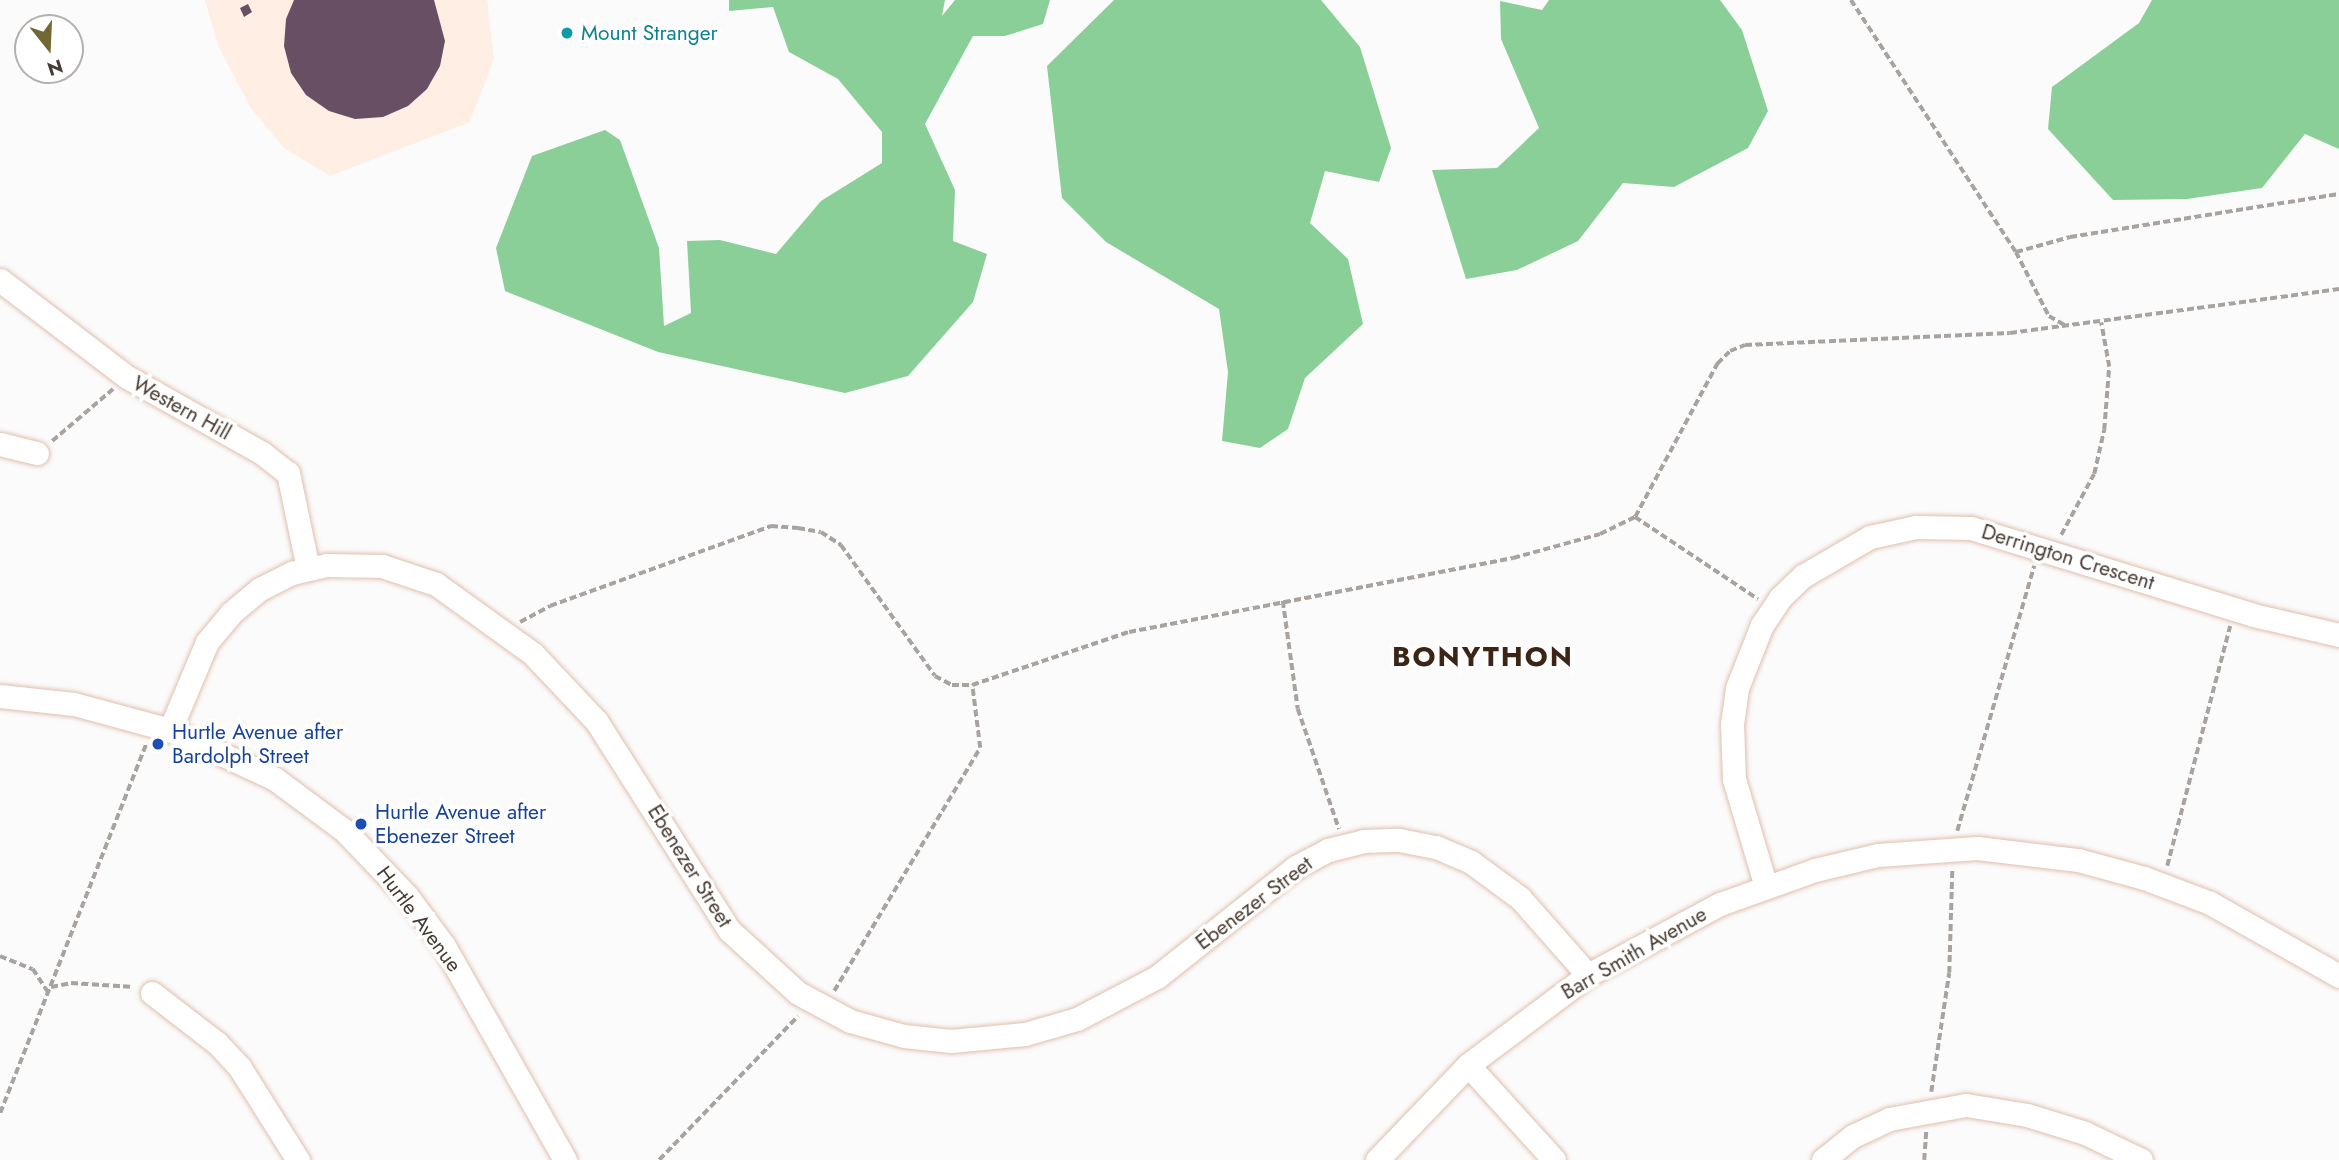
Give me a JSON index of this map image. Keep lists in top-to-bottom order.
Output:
{
  "streets": {
    "street": [
      "Western Hill",
      "Derrington Crescent",
      "Ebenezer Street",
      "Hurtle Avenue",
      "Barr Smith Avenue"
    ]
  },
  "crossings": [
    ["Western Hill", "Ebenezer Street"],
    ["Derrington Crescent", "Barr Smith Avenue"],
    ["Ebenezer Street", "Hurtle Avenue"],
    ["Ebenezer Street", "Barr Smith Avenue"]
  ],
  "districts": ["BONYTHON"],
  "places": ["Mount Stranger", "Hurtle Avenue after Bardolph Street", "Hurtle Avenue after Ebenezer Street"],
  "north": "bottom"
}
